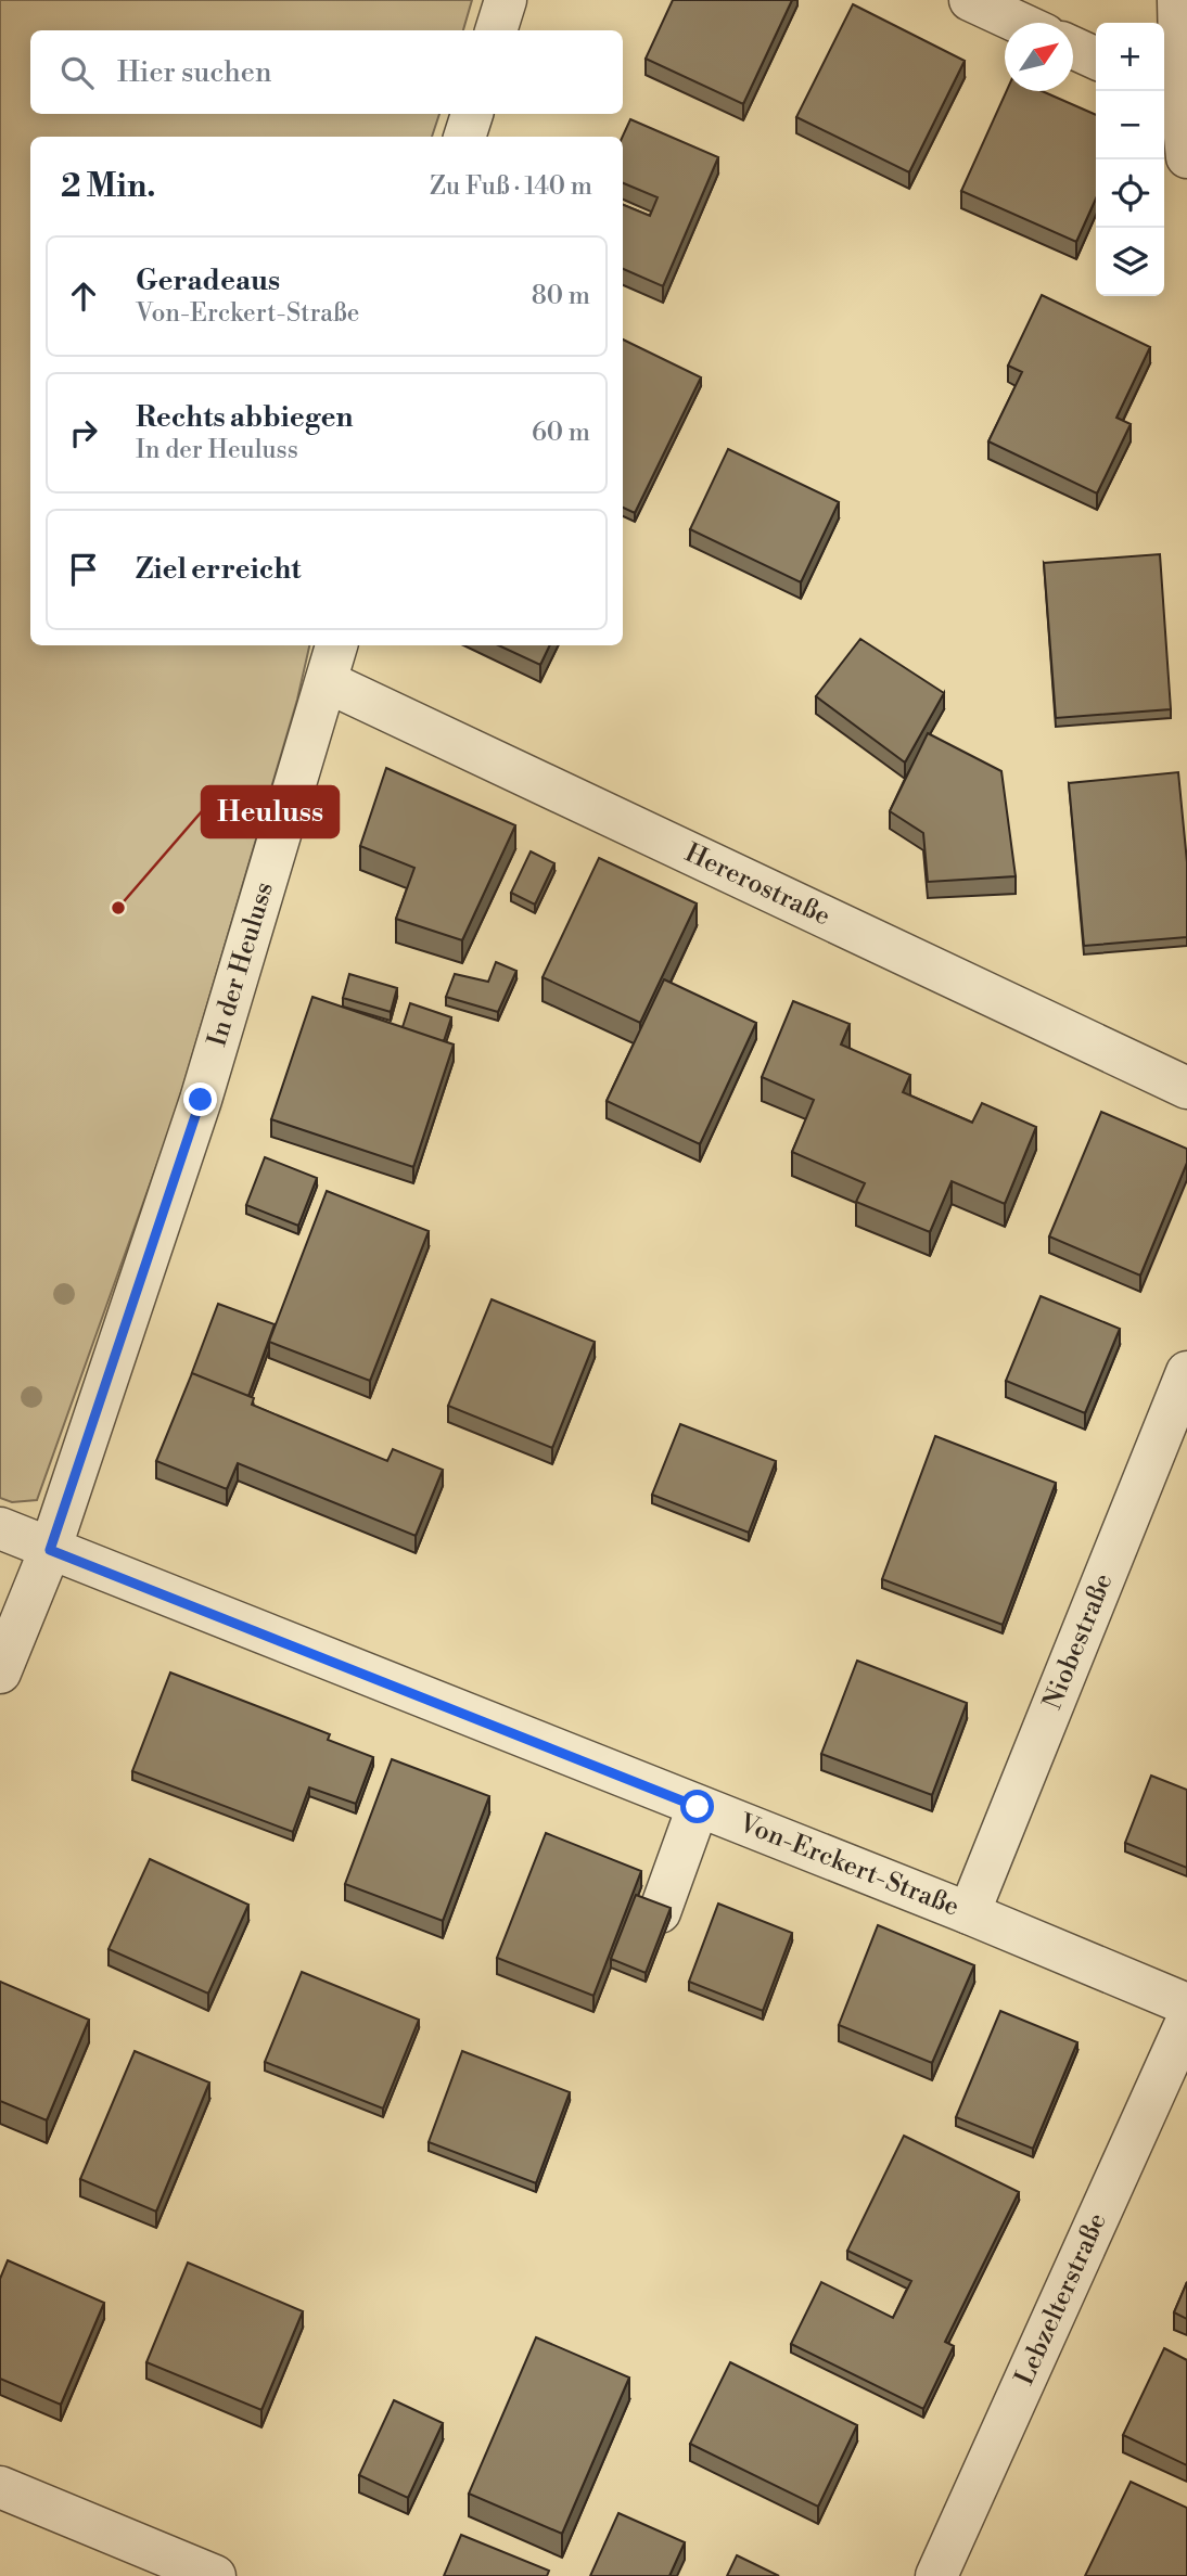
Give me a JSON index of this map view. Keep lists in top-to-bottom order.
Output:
{
  "streets": {
    "street": [
      "Hererostraße",
      "In der Heuluss",
      "Niobestraße",
      "Von-Erckert-Straße",
      "Lebzelterstraße"
    ]
  },
  "crossings": [
    ["Hererostraße", "In der Heuluss"],
    ["In der Heuluss", "Von-Erckert-Straße"],
    ["Niobestraße", "Von-Erckert-Straße"]
  ],
  "places": ["Heuluss"],
  "north": "top right",
  "page": {
    "map_buttons": ["+", "−"],
    "search": "Hier suchen",
    "heading": ["2 Min.", "Zu Fuß · 140 m"],
    "list": [
      ["Geradeaus", "Von-Erckert-Straße", "80 m"],
      ["Rechts abbiegen", "In der Heuluss", "60 m"],
      "Ziel erreicht"
    ]
  }
}
